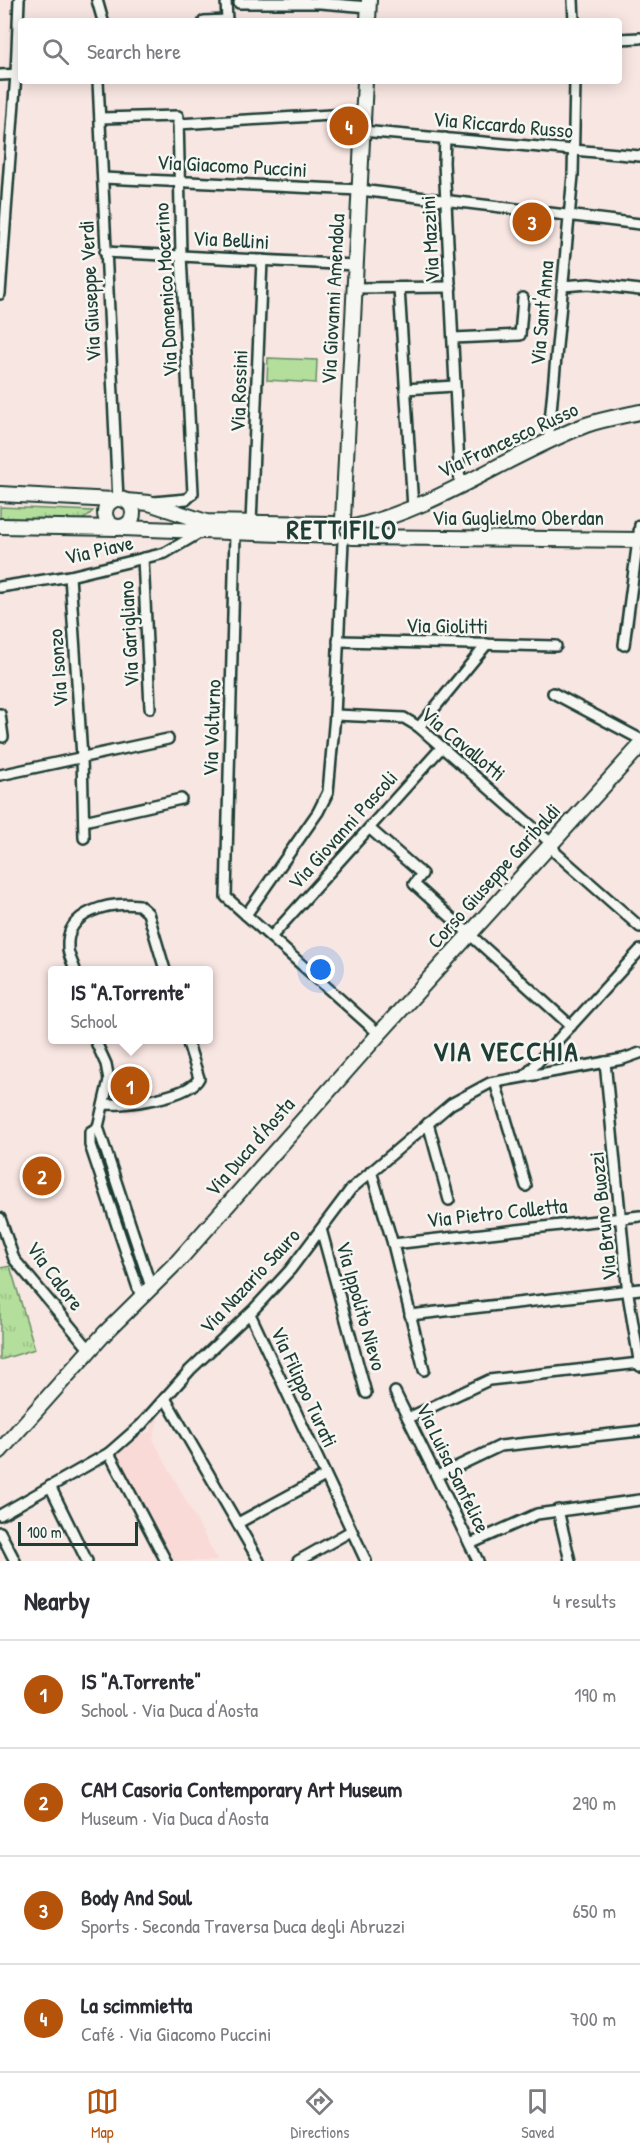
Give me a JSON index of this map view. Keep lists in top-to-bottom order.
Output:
{
  "streets": {
    "street": [
      "Via Riccardo Russo",
      "Via Giacomo Puccini",
      "Via Mazzini",
      "Via Bellini",
      "Via Domenico Mocerino",
      "Via Giuseppe Verdi",
      "Via Giovanni Amendola",
      "Via Sant'Anna",
      "Via Rossini",
      "Via Francesco Russo",
      "Via Guglielmo Oberdan",
      "Via Piave",
      "Via Giolitti",
      "Via Garigliano",
      "Via Isonzo",
      "Via Volturno",
      "Via Cavallotti",
      "Via Giovanni Pascoli",
      "Corso Giuseppe Garibaldi",
      "Via Duca d'Aosta",
      "Via Pietro Colletta",
      "Via Bruno Buozzi",
      "Via Calore",
      "Via Nazario Sauro",
      "Via Ippolito Nievo",
      "Via Filippo Turati",
      "Via Luisa Sanfelice"
    ]
  },
  "crossings": [
    ["Via Riccardo Russo", "Via Mazzini"],
    ["Via Riccardo Russo", "Via Giovanni Amendola"],
    ["Via Riccardo Russo", "Via Sant'Anna"],
    ["Via Giacomo Puccini", "Via Mazzini"],
    ["Via Giacomo Puccini", "Via Domenico Mocerino"],
    ["Via Giacomo Puccini", "Via Giuseppe Verdi"],
    ["Via Giacomo Puccini", "Via Giovanni Amendola"],
    ["Via Giacomo Puccini", "Via Sant'Anna"],
    ["Via Mazzini", "Via Francesco Russo"],
    ["Via Bellini", "Via Domenico Mocerino"],
    ["Via Bellini", "Via Giuseppe Verdi"],
    ["Via Bellini", "Via Giovanni Amendola"],
    ["Via Bellini", "Via Rossini"],
    ["Via Giovanni Amendola", "Via Francesco Russo"],
    ["Via Giovanni Amendola", "Via Guglielmo Oberdan"],
    ["Via Giovanni Amendola", "Via Giolitti"],
    ["Via Giovanni Amendola", "Via Volturno"],
    ["Via Giovanni Amendola", "Via Cavallotti"],
    ["Via Sant'Anna", "Via Francesco Russo"],
    ["Via Francesco Russo", "Via Guglielmo Oberdan"],
    ["Via Piave", "Via Garigliano"],
    ["Via Piave", "Via Isonzo"],
    ["Via Volturno", "Via Giovanni Pascoli"],
    ["Via Volturno", "Corso Giuseppe Garibaldi"],
    ["Via Volturno", "Via Duca d'Aosta"],
    ["Via Cavallotti", "Via Giovanni Pascoli"],
    ["Via Cavallotti", "Corso Giuseppe Garibaldi"],
    ["Corso Giuseppe Garibaldi", "Via Duca d'Aosta"],
    ["Via Duca d'Aosta", "Via Calore"],
    ["Via Pietro Colletta", "Via Bruno Buozzi"],
    ["Via Bruno Buozzi", "Via Nazario Sauro"],
    ["Via Nazario Sauro", "Via Ippolito Nievo"],
    ["Via Nazario Sauro", "Via Filippo Turati"]
  ],
  "districts": ["RETTIFILO", "VIA VECCHIA"],
  "scale_bar": "100 m",
  "page": {
    "search": "Search here",
    "pins": [
      "4",
      "3",
      "1",
      "2"
    ],
    "popup": ["IS \"A.Torrente\"", "School"],
    "scale": "100 m",
    "heading": ["Nearby", "4 results"],
    "list": [
      {
        "mark": "1",
        "name": "IS \"A.Torrente\"",
        "note": "School · Via Duca d'Aosta",
        "value": "190 m"
      },
      {
        "mark": "2",
        "name": "CAM Casoria Contemporary Art Museum",
        "note": "Museum · Via Duca d'Aosta",
        "value": "290 m"
      },
      {
        "mark": "3",
        "name": "Body And Soul",
        "note": "Sports · Seconda Traversa Duca degli Abruzzi",
        "value": "650 m"
      },
      {
        "mark": "4",
        "name": "La scimmietta",
        "note": "Café · Via Giacomo Puccini",
        "value": "700 m"
      }
    ],
    "nav": ["Map", "Directions", "Saved"]
  }
}
